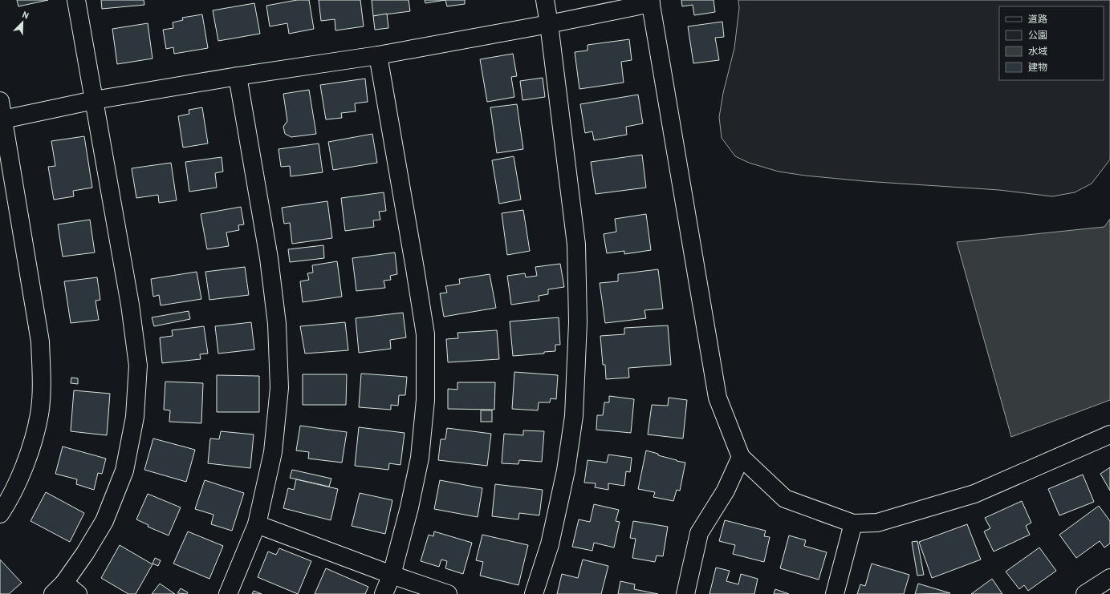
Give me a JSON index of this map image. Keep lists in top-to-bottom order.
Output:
{
  "legend": [
    "道路",
    "公園",
    "水域",
    "建物"
  ],
  "north": "top right"
}
